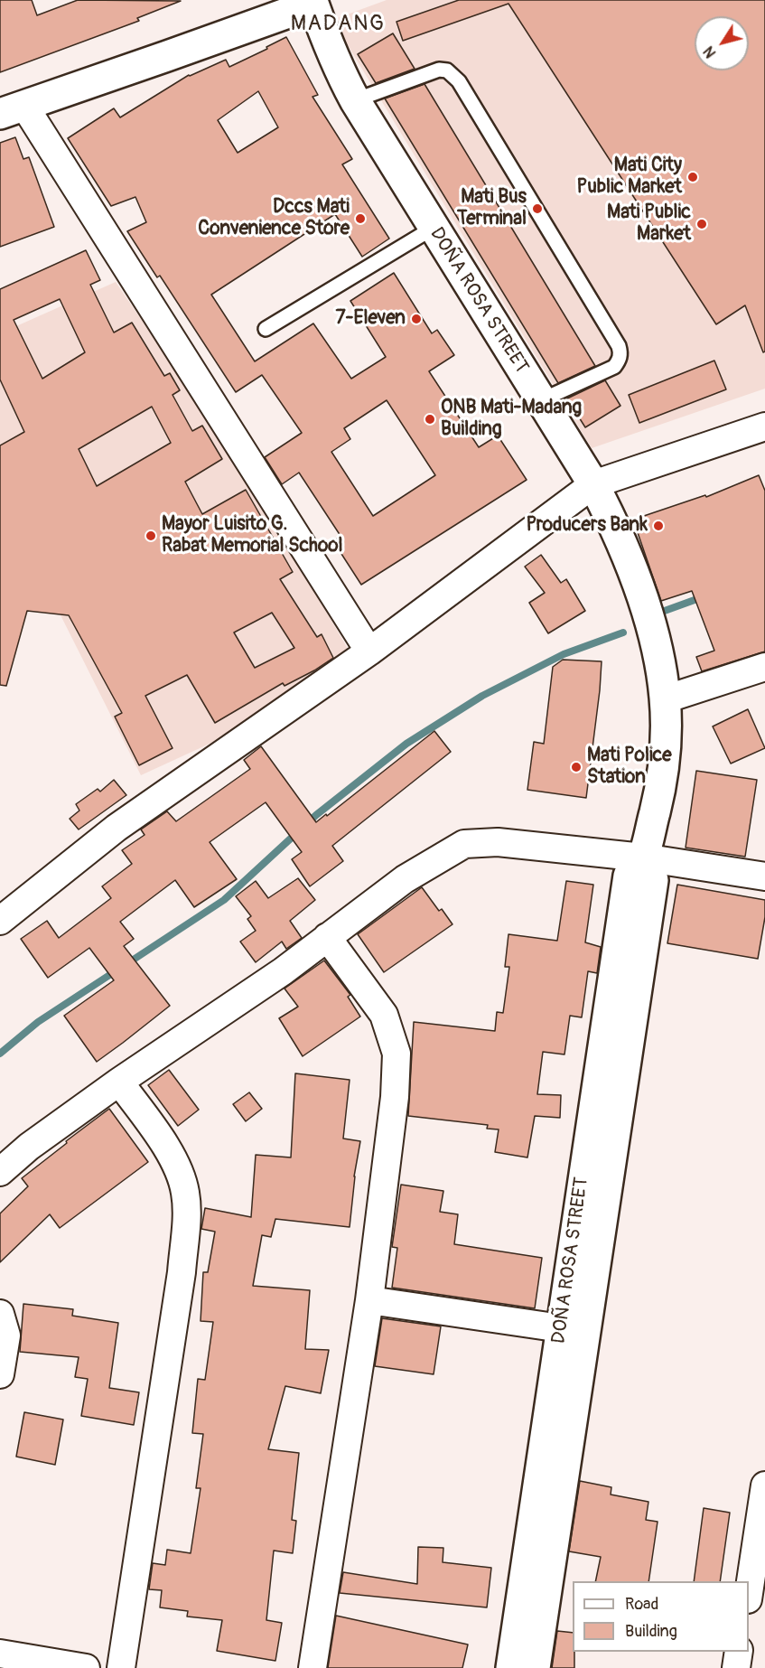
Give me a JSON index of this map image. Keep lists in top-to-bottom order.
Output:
{
  "streets": {
    "street": ["DOÑA ROSA STREET"]
  },
  "districts": ["MADANG"],
  "places": [
    "Mati City Public Market",
    "Mati Bus Terminal",
    "Dccs Mati Convenience Store",
    "Mati Public Market",
    "7-Eleven",
    "ONB Mati-Madang Building",
    "Producers Bank",
    "Mayor Luisito G. Rabat Memorial School",
    "Mati Police Station"
  ],
  "legend": ["Road", "Building"],
  "north": "bottom left"
}
